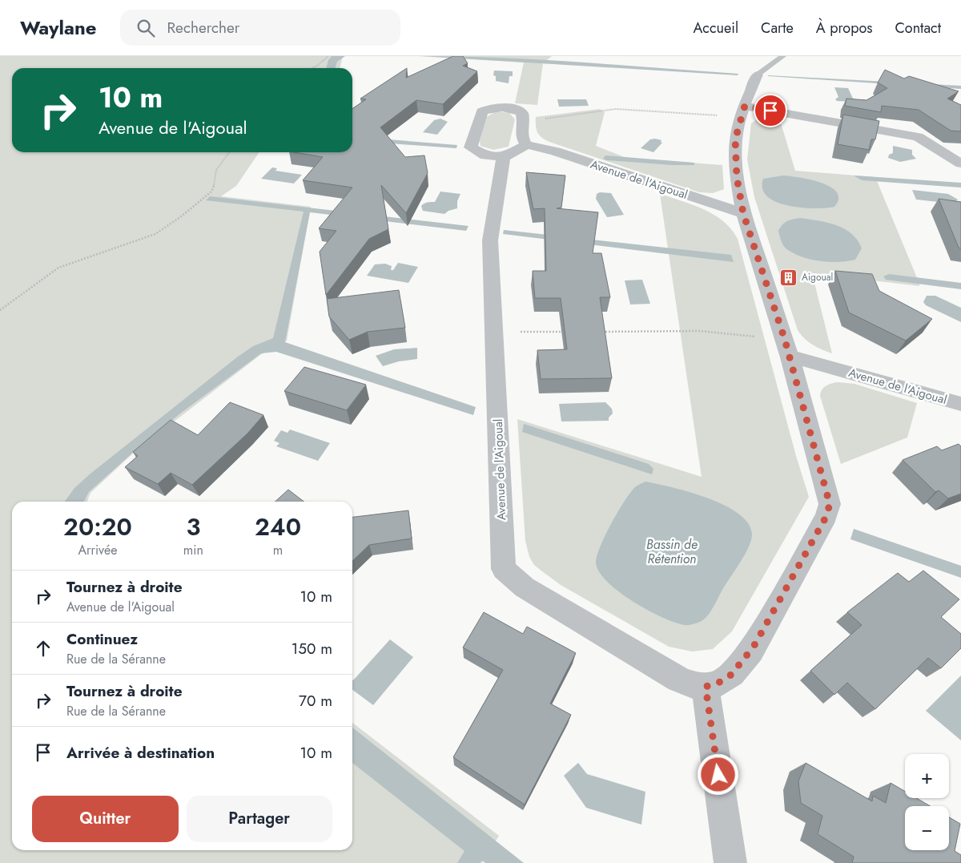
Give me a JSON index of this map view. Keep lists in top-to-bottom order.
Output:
{
  "streets": {
    "street": ["Avenue de l'Aigoual"]
  },
  "water": ["Bassin de Rétention"],
  "places": {
    "building": ["Aigoual"]
  },
  "page": {
    "header": "Waylane",
    "search": "Rechercher",
    "nav": [
      "Accueil",
      "Carte",
      "À propos",
      "Contact"
    ],
    "turn": ["10 m", "Avenue de l'Aigoual"],
    "eta": [
      "20:20",
      "Arrivée",
      "3",
      "min",
      "240",
      "m"
    ],
    "list": [
      {
        "name": "Tournez à droite",
        "note": "Avenue de l'Aigoual",
        "value": "10 m"
      },
      {
        "name": "Continuez",
        "note": "Rue de la Séranne",
        "value": "150 m"
      },
      {
        "name": "Tournez à droite",
        "note": "Rue de la Séranne",
        "value": "70 m"
      },
      {
        "name": "Arrivée à destination",
        "value": "10 m"
      }
    ],
    "map_buttons": ["+", "−"],
    "buttons": ["Quitter", "Partager"]
  }
}
